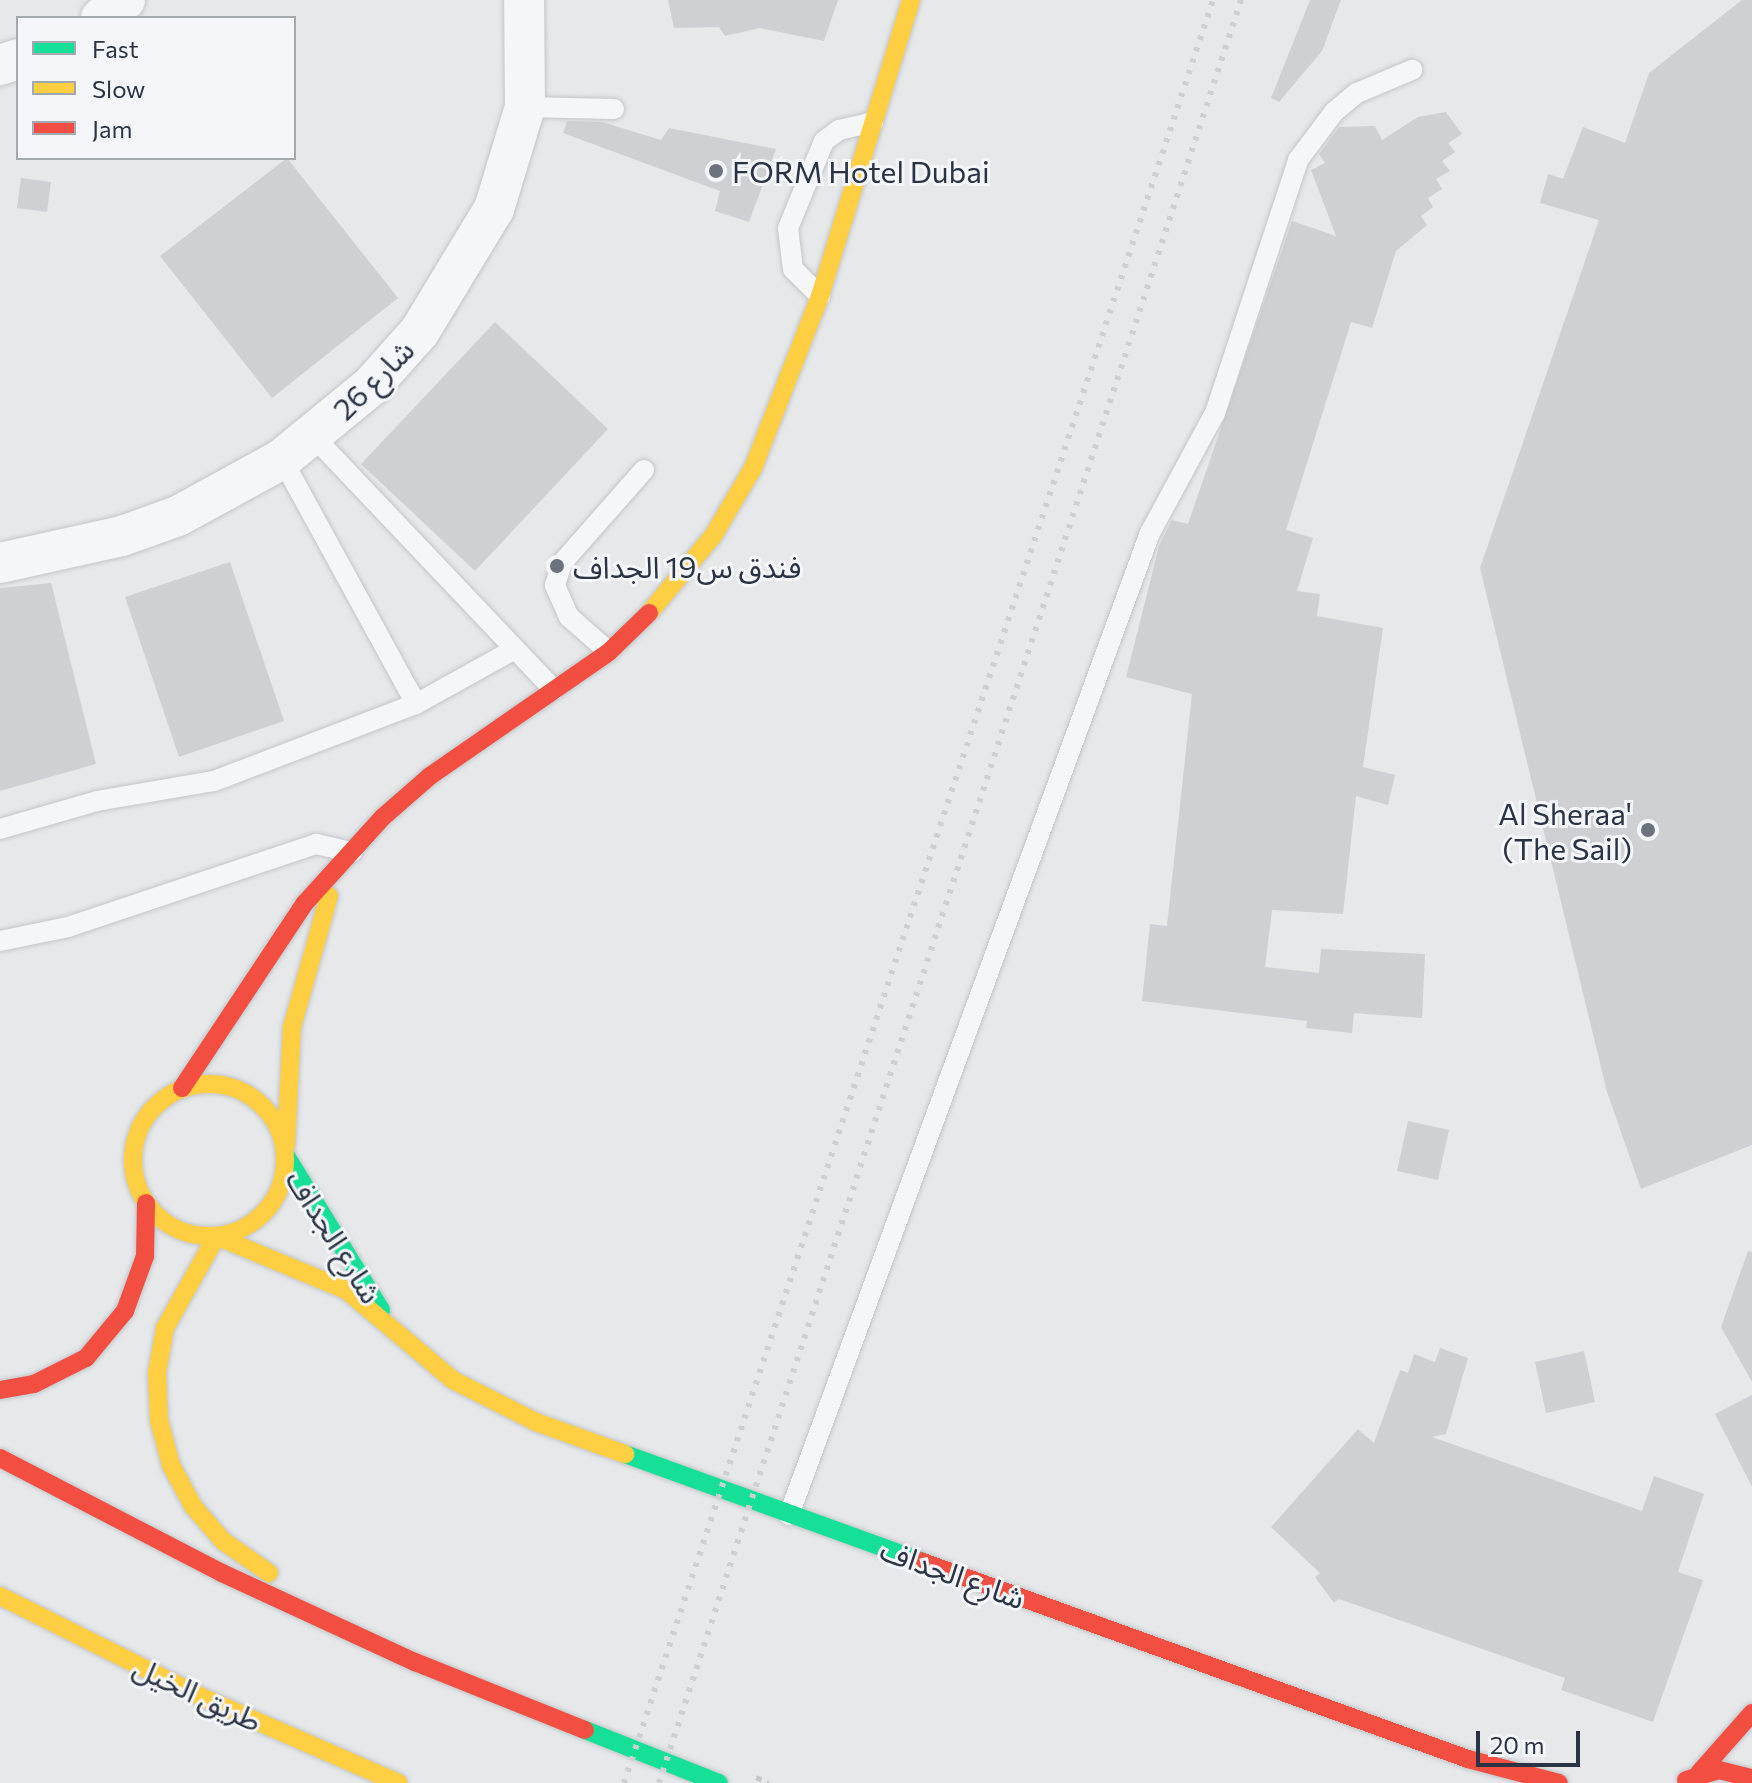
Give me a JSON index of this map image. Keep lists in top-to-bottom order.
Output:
{
  "streets": {
    "main road": ["شارع الجداف", "طريق الخيل"],
    "street": ["شارع 26"]
  },
  "places": ["FORM Hotel Dubai", "فندق س19 الجداف", "Al Sheraa' (The Sail)"],
  "legend": ["Fast", "Slow", "Jam"],
  "scale_bar": "20 m"
}
